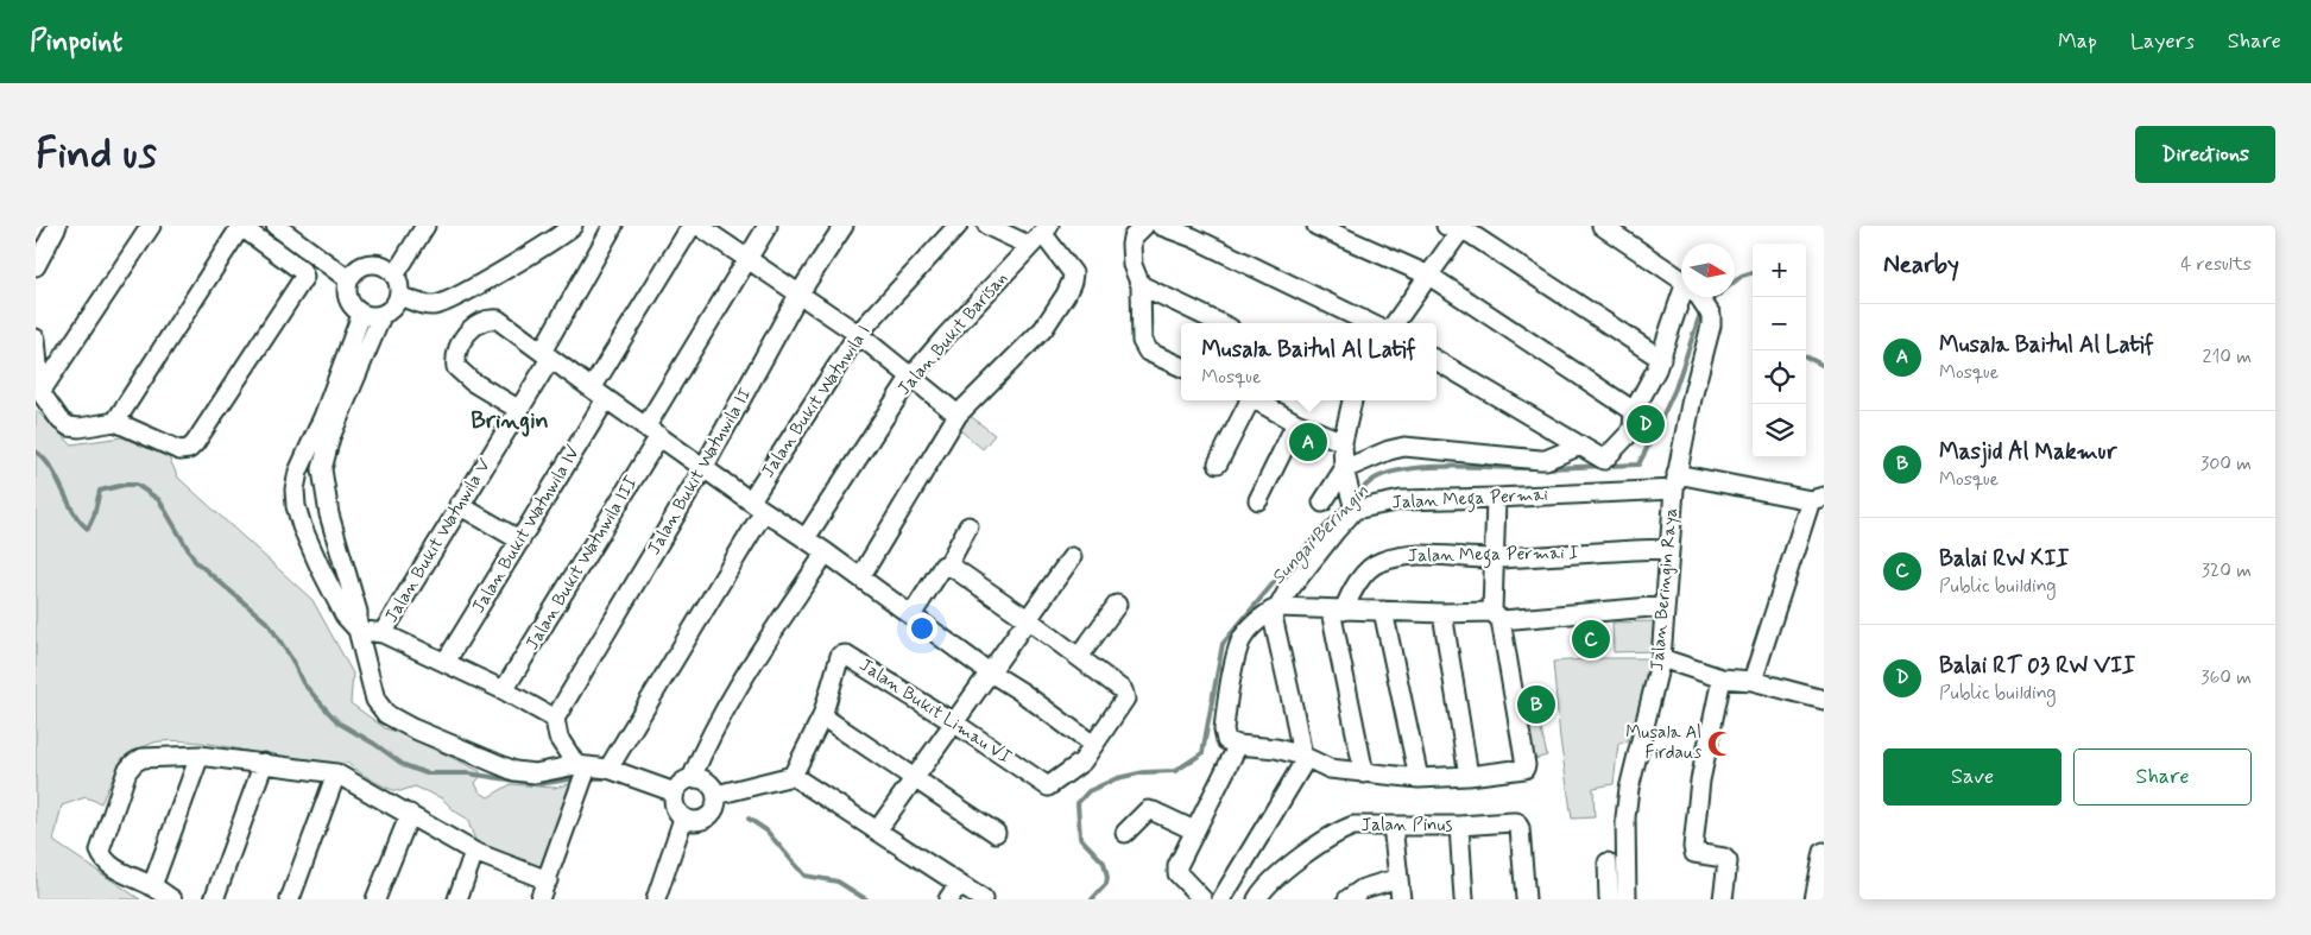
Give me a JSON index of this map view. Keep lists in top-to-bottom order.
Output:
{
  "streets": {
    "street": [
      "Jalan Bukit Barisan",
      "Jalan Bukit Watuwila I",
      "Jalan Bukit Watuwila II",
      "Jalan Mega Permai",
      "Jalan Bukit Watuwila IV",
      "Jalan Bukit Watuwila V",
      "Jalan Mega Permai I",
      "Jalan Bukit Watuwila III",
      "Jalan Beringin Raya",
      "Jalan Bukit Limau VI",
      "Jalan Pinus"
    ]
  },
  "crossings": [
    ["Jalan Mega Permai", "Jalan Beringin Raya"],
    ["Jalan Mega Permai I", "Jalan Beringin Raya"]
  ],
  "districts": ["Bringin"],
  "water": ["Sungai Beringin"],
  "places": {
    "mosque": ["Musala Al Firdaus"]
  },
  "north": "right",
  "page": {
    "header": "Pinpoint",
    "nav": ["Map", "Layers", "Share"],
    "buttons": [
      "Directions",
      ["Save", "Share"]
    ],
    "title": "Find us",
    "heading": ["Nearby", "4 results"],
    "map_buttons": ["+", "−"],
    "list": [
      {
        "mark": "A",
        "name": "Musala Baitul Al Latif",
        "note": "Mosque",
        "value": "210 m"
      },
      {
        "mark": "B",
        "name": "Masjid Al Makmur",
        "note": "Mosque",
        "value": "300 m"
      },
      {
        "mark": "C",
        "name": "Balai RW XII",
        "note": "Public building",
        "value": "320 m"
      },
      {
        "mark": "D",
        "name": "Balai RT 03 RW VII",
        "note": "Public building",
        "value": "360 m"
      }
    ],
    "popup": ["Musala Baitul Al Latif", "Mosque"],
    "pins": [
      "D",
      "A",
      "C",
      "B"
    ]
  }
}
